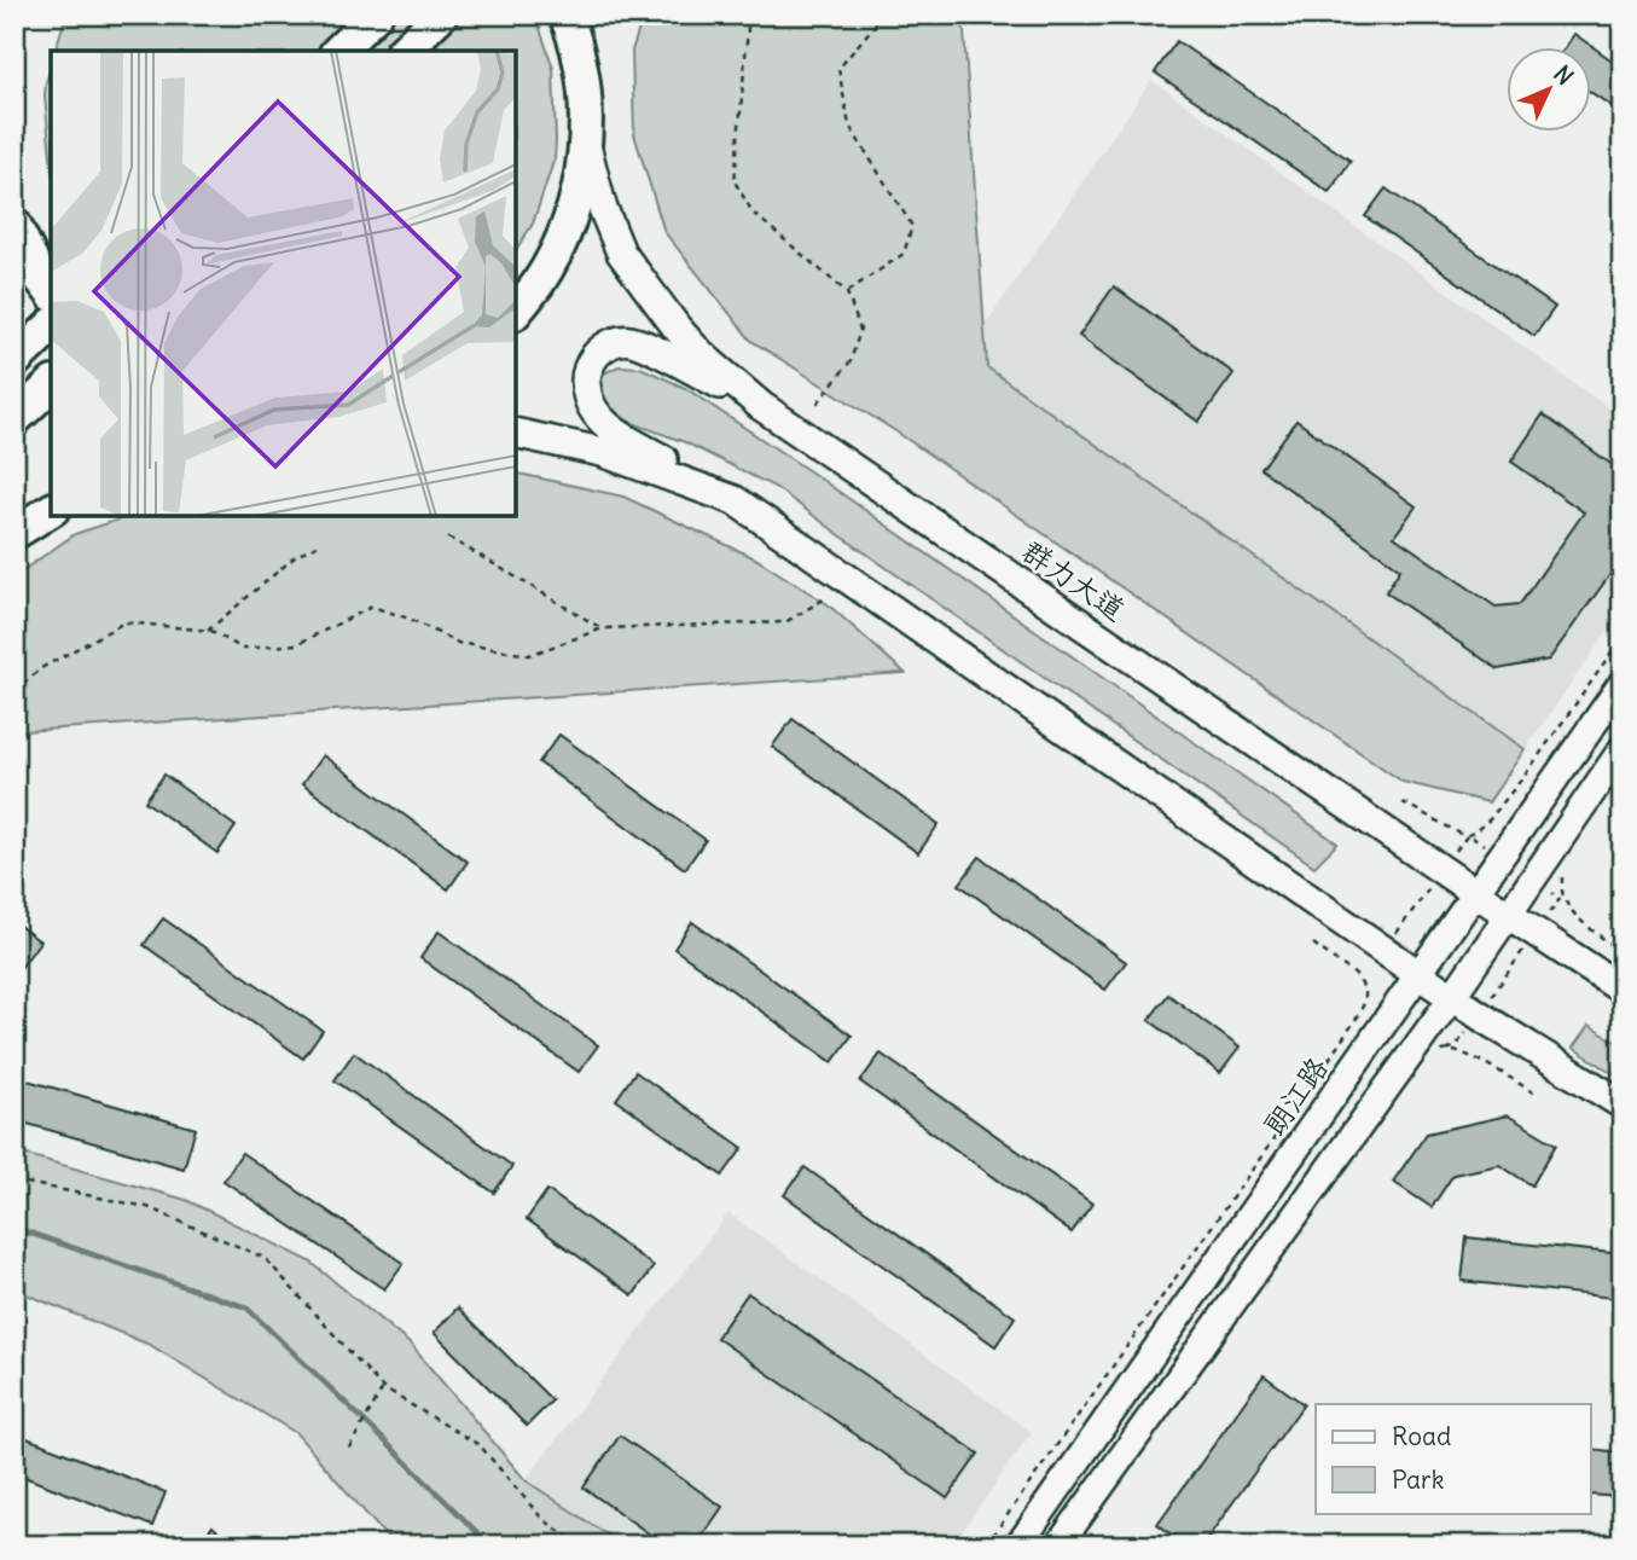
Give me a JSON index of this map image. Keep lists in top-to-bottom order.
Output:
{
  "streets": {
    "main road": ["群力大道", "朗江路"]
  },
  "crossings": [
    ["群力大道", "朗江路"]
  ],
  "legend": ["Road", "Park"],
  "north": "top right"
}
